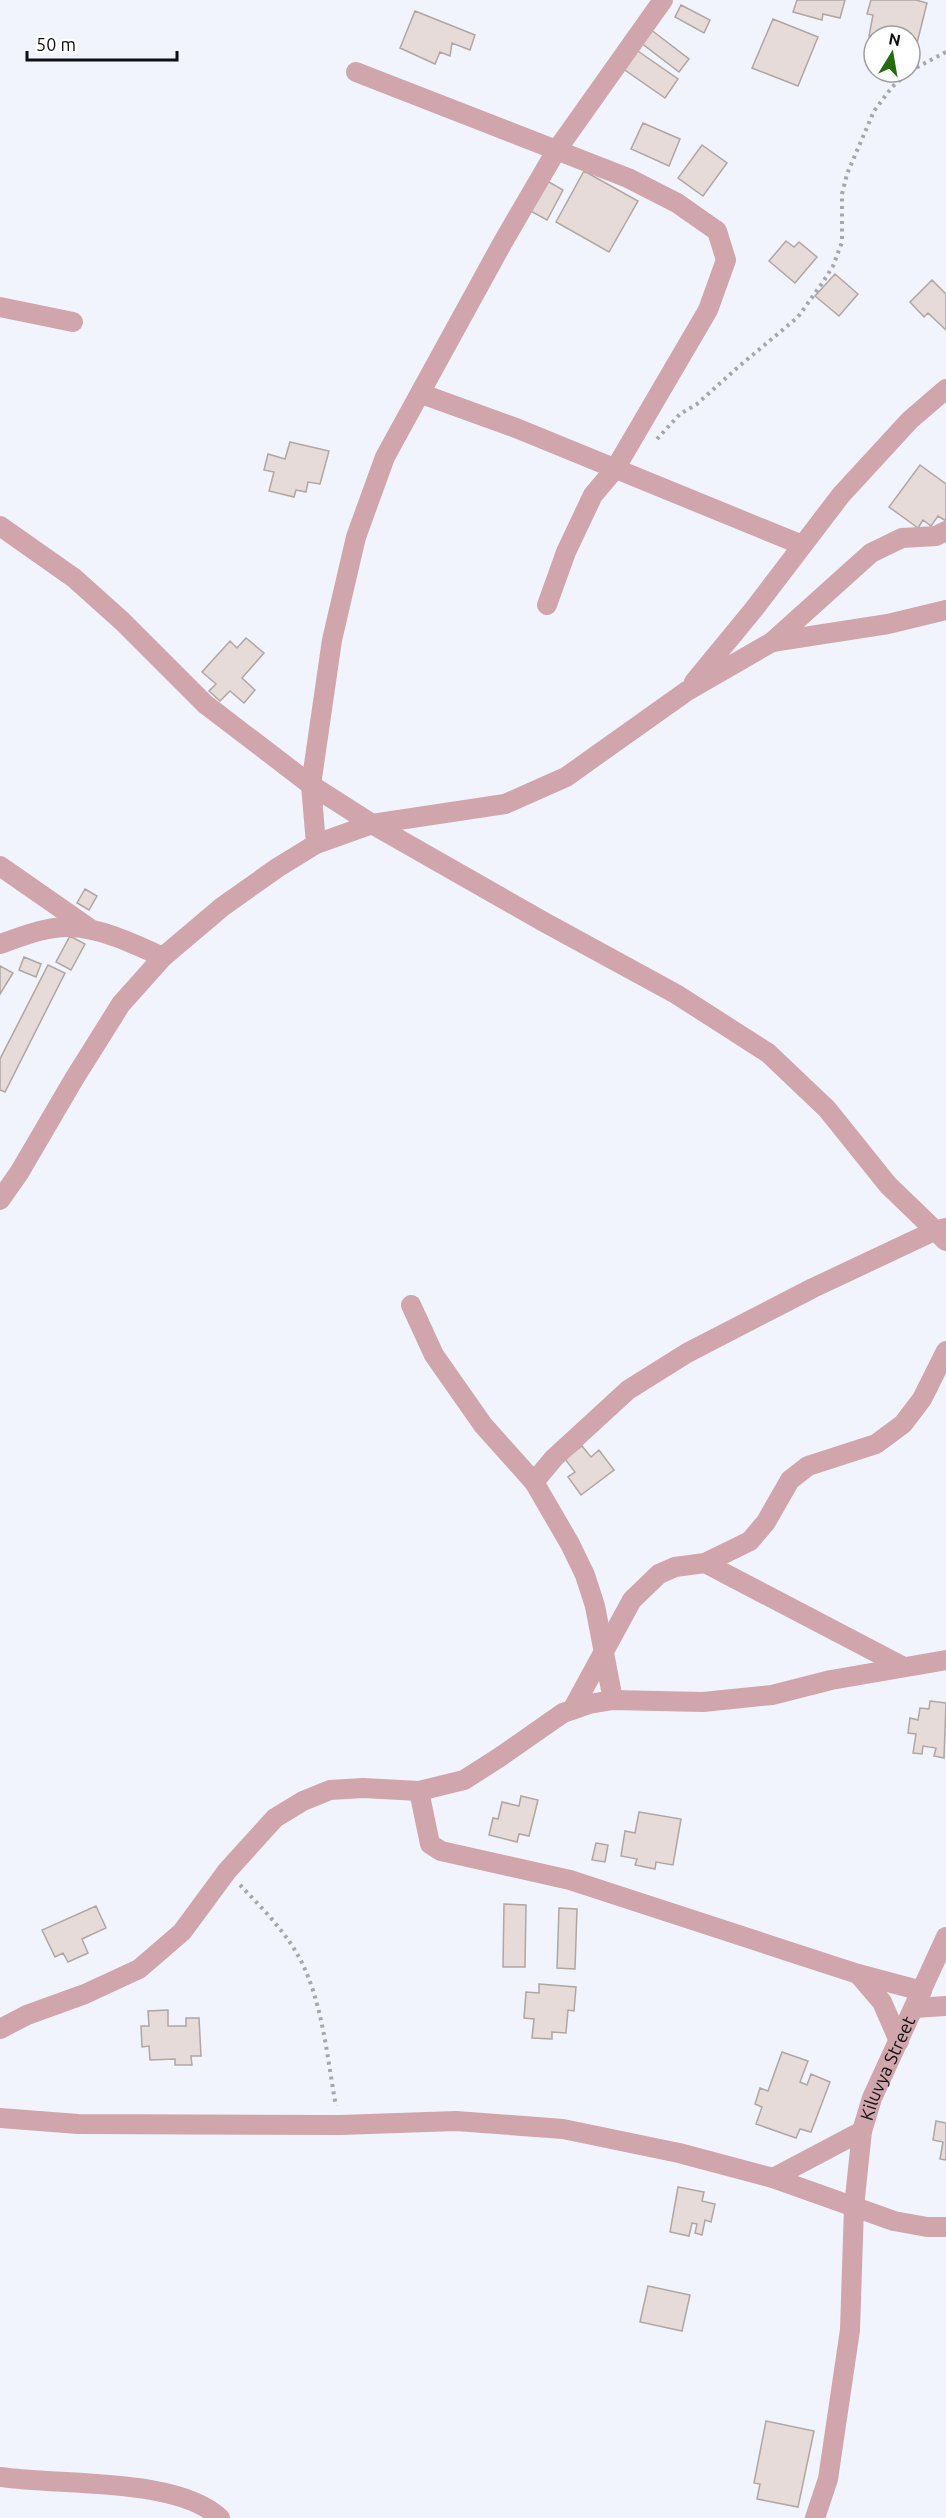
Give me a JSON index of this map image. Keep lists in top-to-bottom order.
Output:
{
  "streets": {
    "street": ["Kiluvya Street"]
  },
  "scale_bar": "50 m",
  "north": "top"
}
